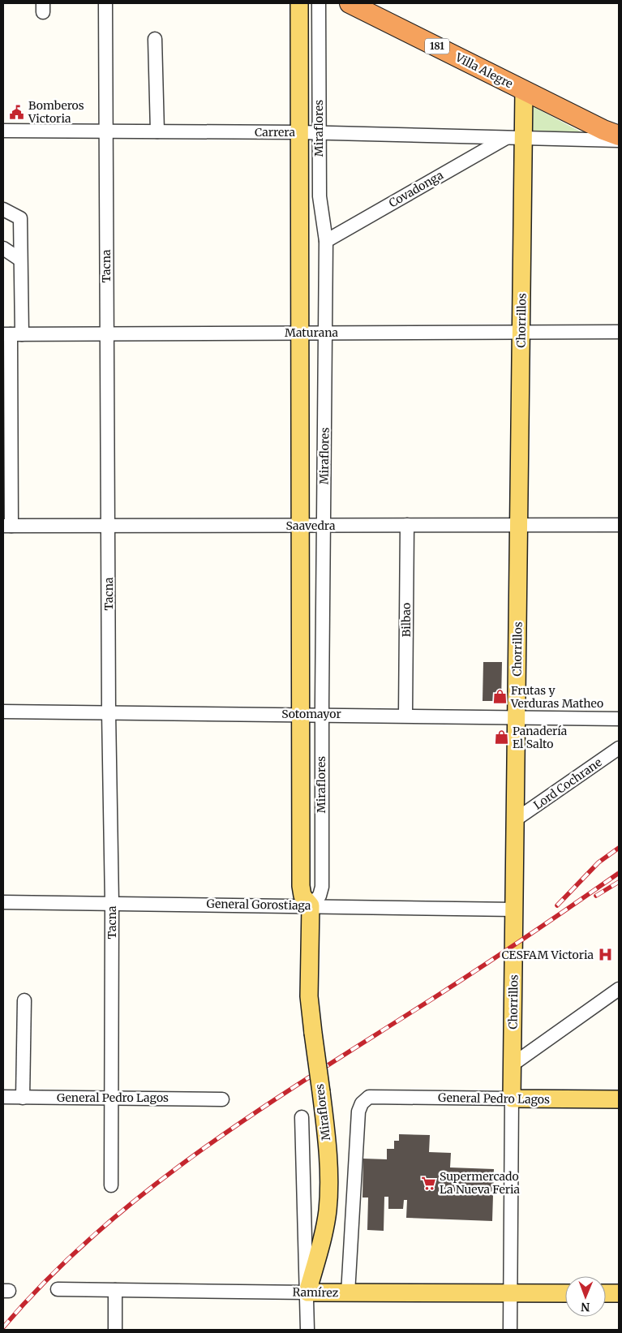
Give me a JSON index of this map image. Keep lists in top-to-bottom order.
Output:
{
  "streets": {
    "highway": ["181", "Villa Alegre"],
    "main road": [
      "Miraflores",
      "Chorrillos",
      "General Pedro Lagos",
      "Ramírez"
    ],
    "street": [
      "Carrera",
      "Covadonga",
      "Tacna",
      "Maturana",
      "Saavedra",
      "Bilbao",
      "Sotomayor",
      "Lord Cochrane",
      "General Gorostiaga"
    ]
  },
  "crossings": [
    ["Villa Alegre", "Chorrillos"],
    ["Miraflores", "Carrera"],
    ["Miraflores", "Covadonga"],
    ["Miraflores", "Maturana"],
    ["Miraflores", "Saavedra"],
    ["Miraflores", "Sotomayor"],
    ["Miraflores", "General Gorostiaga"],
    ["Miraflores", "Ramírez"],
    ["Carrera", "Covadonga"],
    ["Carrera", "Tacna"],
    ["Carrera", "Chorrillos"],
    ["Covadonga", "Chorrillos"],
    ["Tacna", "Maturana"],
    ["Tacna", "Saavedra"],
    ["Tacna", "Sotomayor"],
    ["Tacna", "General Gorostiaga"],
    ["Tacna", "General Pedro Lagos"],
    ["Chorrillos", "Maturana"],
    ["Chorrillos", "Saavedra"],
    ["Chorrillos", "Sotomayor"],
    ["Chorrillos", "Lord Cochrane"],
    ["Chorrillos", "General Gorostiaga"],
    ["Chorrillos", "General Pedro Lagos"],
    ["Chorrillos", "Ramírez"],
    ["Saavedra", "Bilbao"],
    ["Bilbao", "Sotomayor"],
    ["General Pedro Lagos", "Ramírez"]
  ],
  "places": {
    "public building": ["Bomberos Victoria"],
    "shop": ["Frutas y Verduras Matheo", "Panadería El Salto"],
    "hospital": ["CESFAM Victoria"],
    "supermarket": ["Supermercado La Nueva Feria"]
  },
  "north": "bottom"
}
